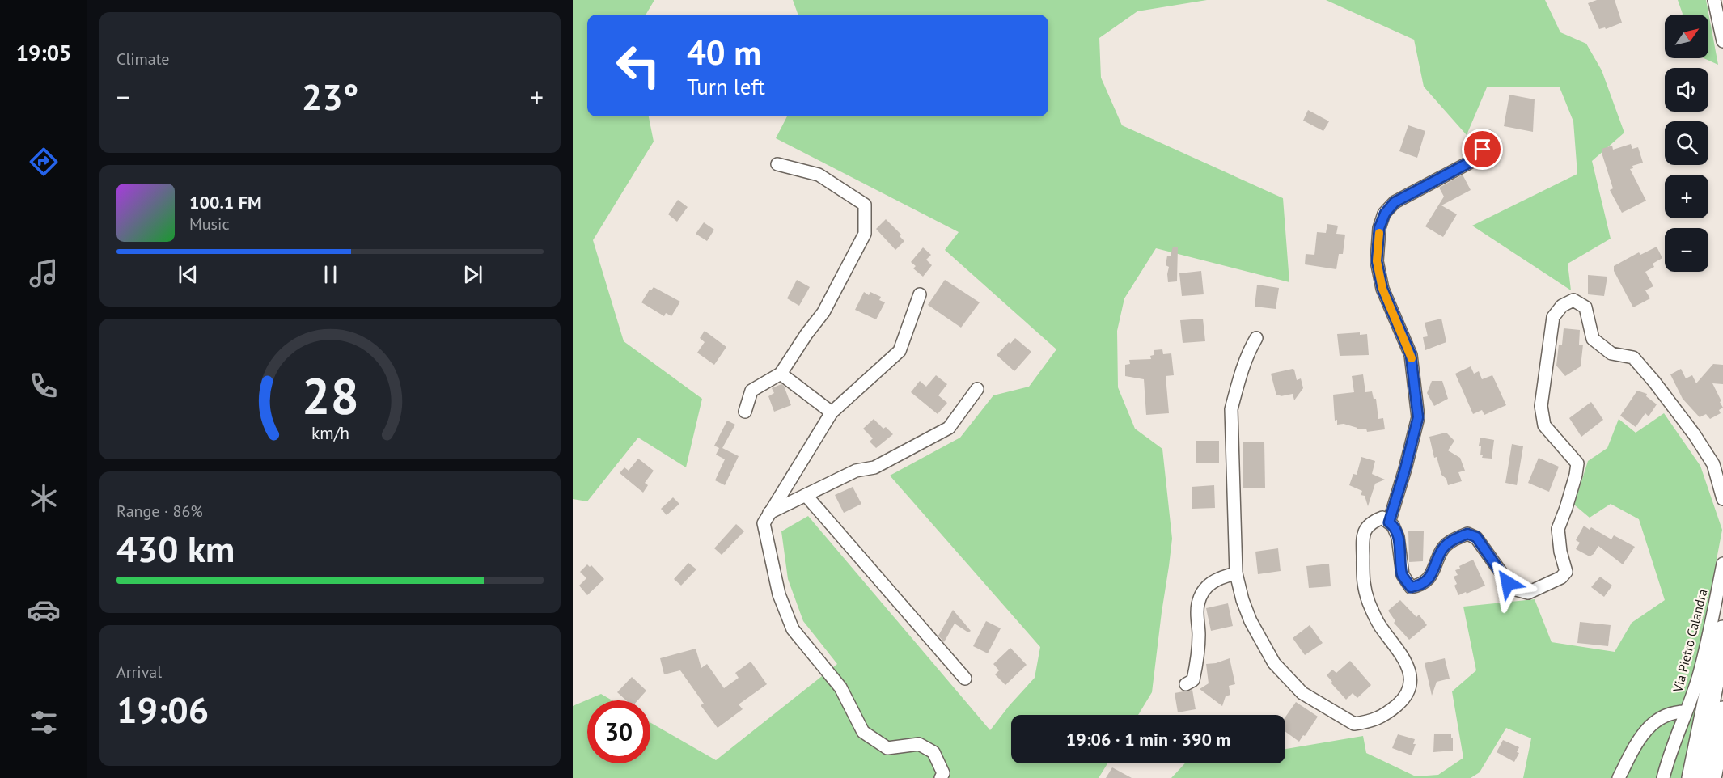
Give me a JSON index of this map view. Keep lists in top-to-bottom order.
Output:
{
  "streets": {
    "street": ["Via Pietro Calandra"]
  },
  "north": "top right",
  "page": {
    "tabs": "19:05",
    "tile": [
      "Climate",
      ["Range · 86%", "430 km"],
      ["Arrival", "19:06"]
    ],
    "map_buttons": ["+", "−"],
    "turn": ["40 m", "Turn left"],
    "heat": ["−", "23°", "+"],
    "song": ["100.1 FM", "Music"],
    "limit": "30",
    "trip": "19:06 · 1 min · 390 m",
    "gauge": ["28", "km/h"]
  }
}
